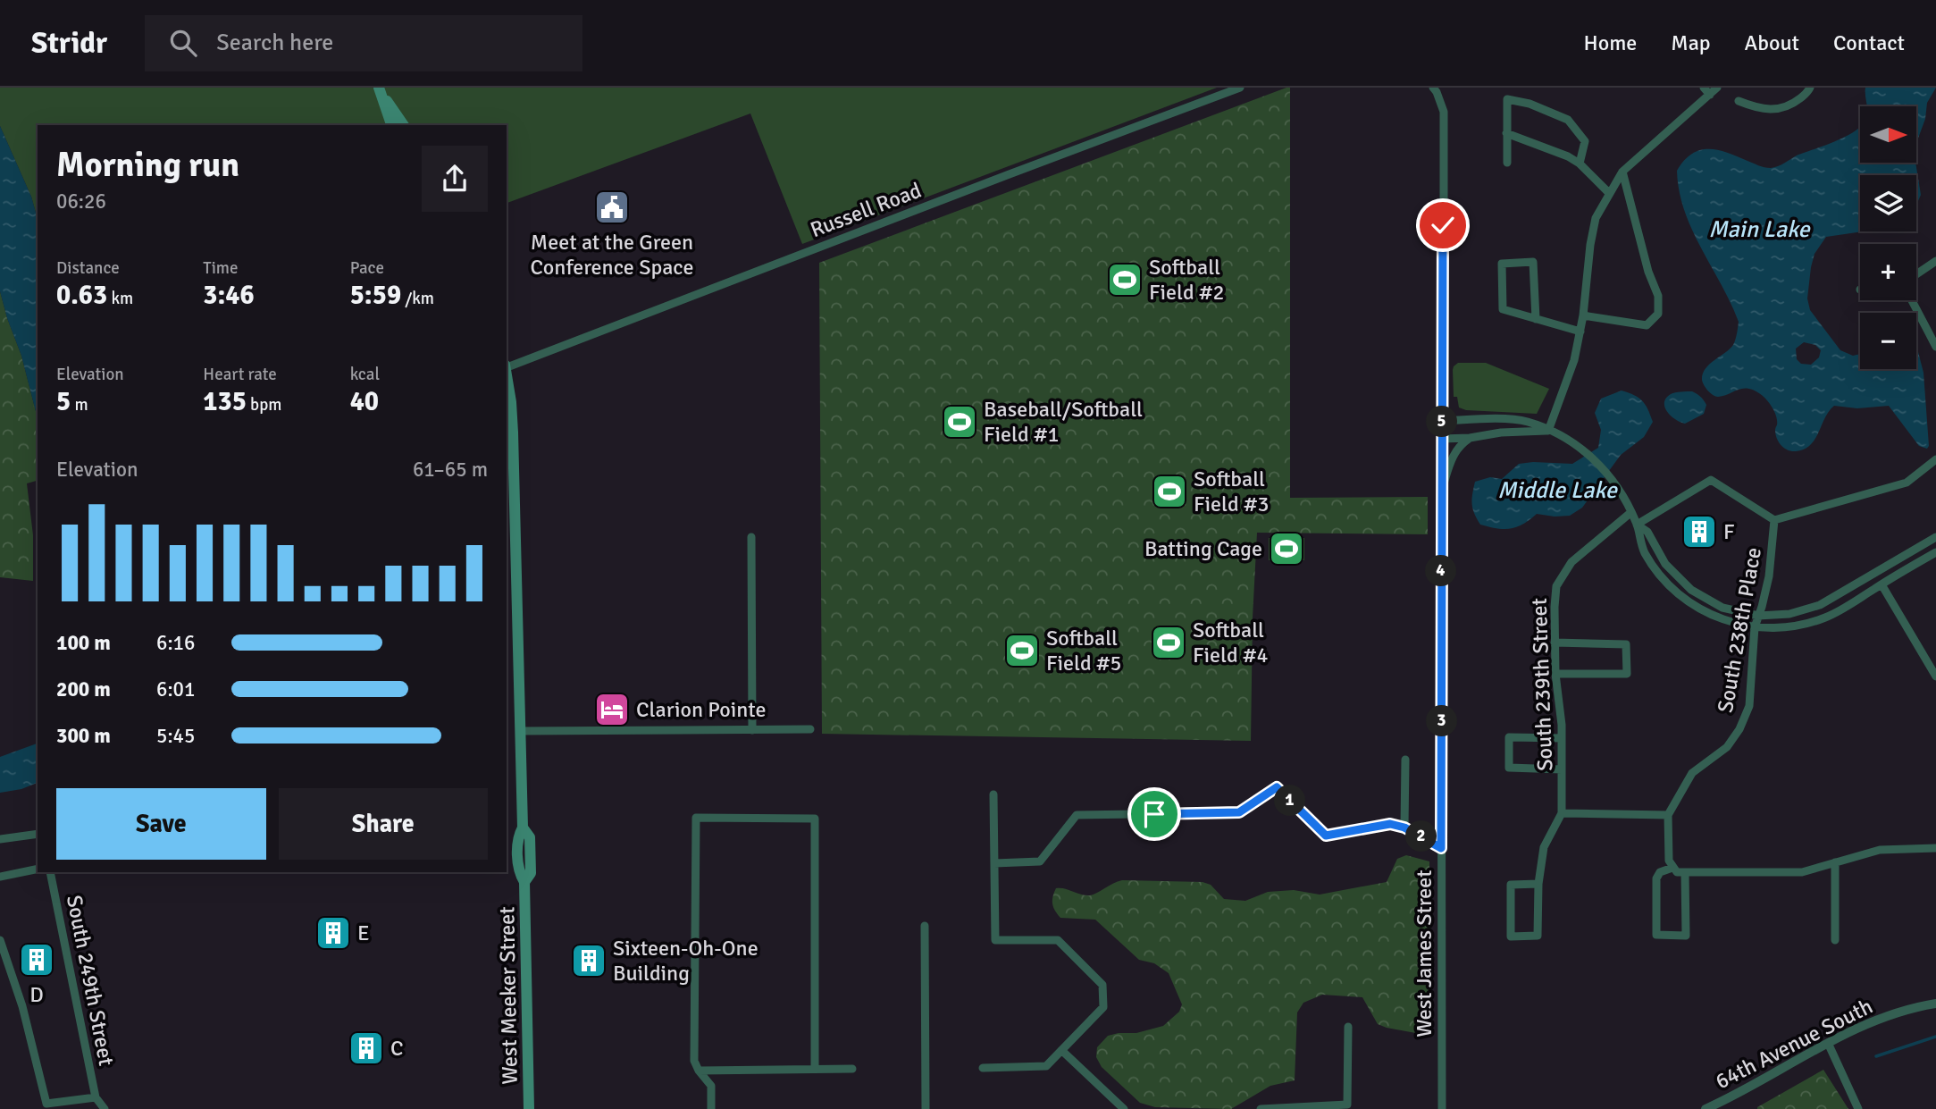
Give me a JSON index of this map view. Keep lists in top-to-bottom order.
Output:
{
  "streets": {
    "main road": ["West Meeker Street"],
    "street": [
      "Russell Road",
      "South 238th Place",
      "South 239th Street",
      "West James Street",
      "South 249th Street",
      "64th Avenue South"
    ]
  },
  "water": ["Main Lake", "Middle Lake"],
  "places": {
    "public building": ["Meet at the Green Conference Space"],
    "sports": [
      "Softball Field #2",
      "Baseball/Softball Field #1",
      "Softball Field #3",
      "Batting Cage",
      "Softball Field #4",
      "Softball Field #5"
    ],
    "building": [
      "F",
      "E",
      "D",
      "Sixteen-Oh-One Building",
      "C"
    ],
    "hotel": ["Clarion Pointe"]
  },
  "north": "right",
  "page": {
    "header": "Stridr",
    "search": "Search here",
    "nav": [
      "Home",
      "Map",
      "About",
      "Contact"
    ],
    "map_buttons": ["+", "−"],
    "heading": ["Morning run", "06:26"],
    "stats": [
      ["Distance", "0.63 km"],
      ["Time", "3:46"],
      ["Pace", "5:59 /km"],
      ["Elevation", "5 m"],
      ["Heart rate", "135 bpm"],
      ["kcal", "40"]
    ],
    "pins": [
      "5",
      "4",
      "3",
      "1",
      "2"
    ],
    "chart": ["Elevation", "61–65 m"],
    "list": [
      {
        "name": "100 m",
        "note": "6:16"
      },
      {
        "name": "200 m",
        "note": "6:01"
      },
      {
        "name": "300 m",
        "note": "5:45"
      }
    ],
    "buttons": ["Save", "Share"]
  }
}
